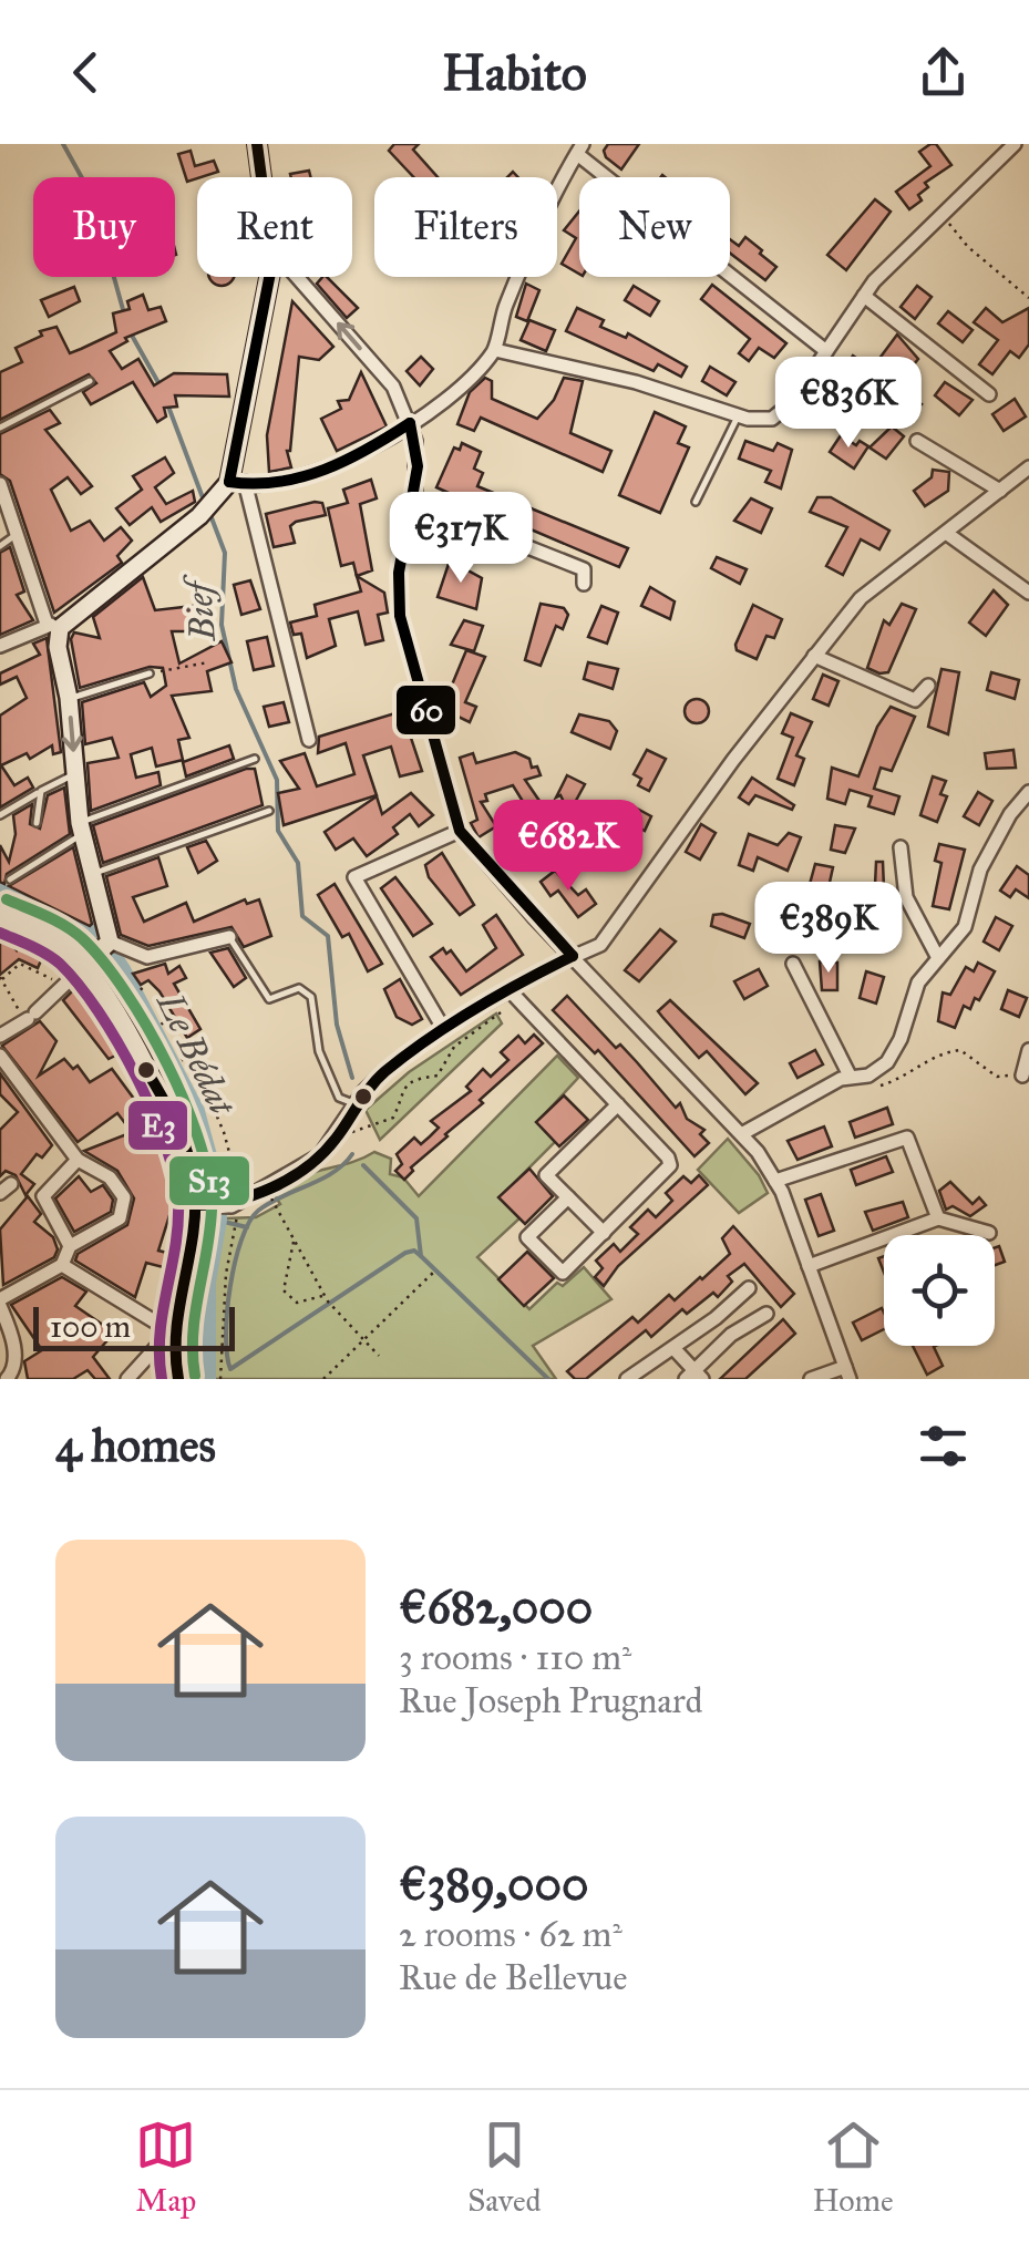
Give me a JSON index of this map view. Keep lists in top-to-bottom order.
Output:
{
  "water": ["Bief", "Le Bédat"],
  "lines": ["transit line 60", "transit line S13", "transit line E3"],
  "scale_bar": "100 m",
  "page": {
    "header": "Habito",
    "chip": [
      "Buy",
      "Rent",
      "Filters",
      "New"
    ],
    "price": [
      "€836K",
      "€317K",
      "€682K",
      "€389K"
    ],
    "scale": "100 m",
    "heading": "4 homes",
    "list": [
      {
        "name": "€682,000",
        "note": "3 rooms · 110 m² · Rue Joseph Prugnard"
      },
      {
        "name": "€389,000",
        "note": "2 rooms · 62 m² · Rue de Bellevue"
      }
    ],
    "tabs": ["Map", "Saved", "Home"]
  }
}
